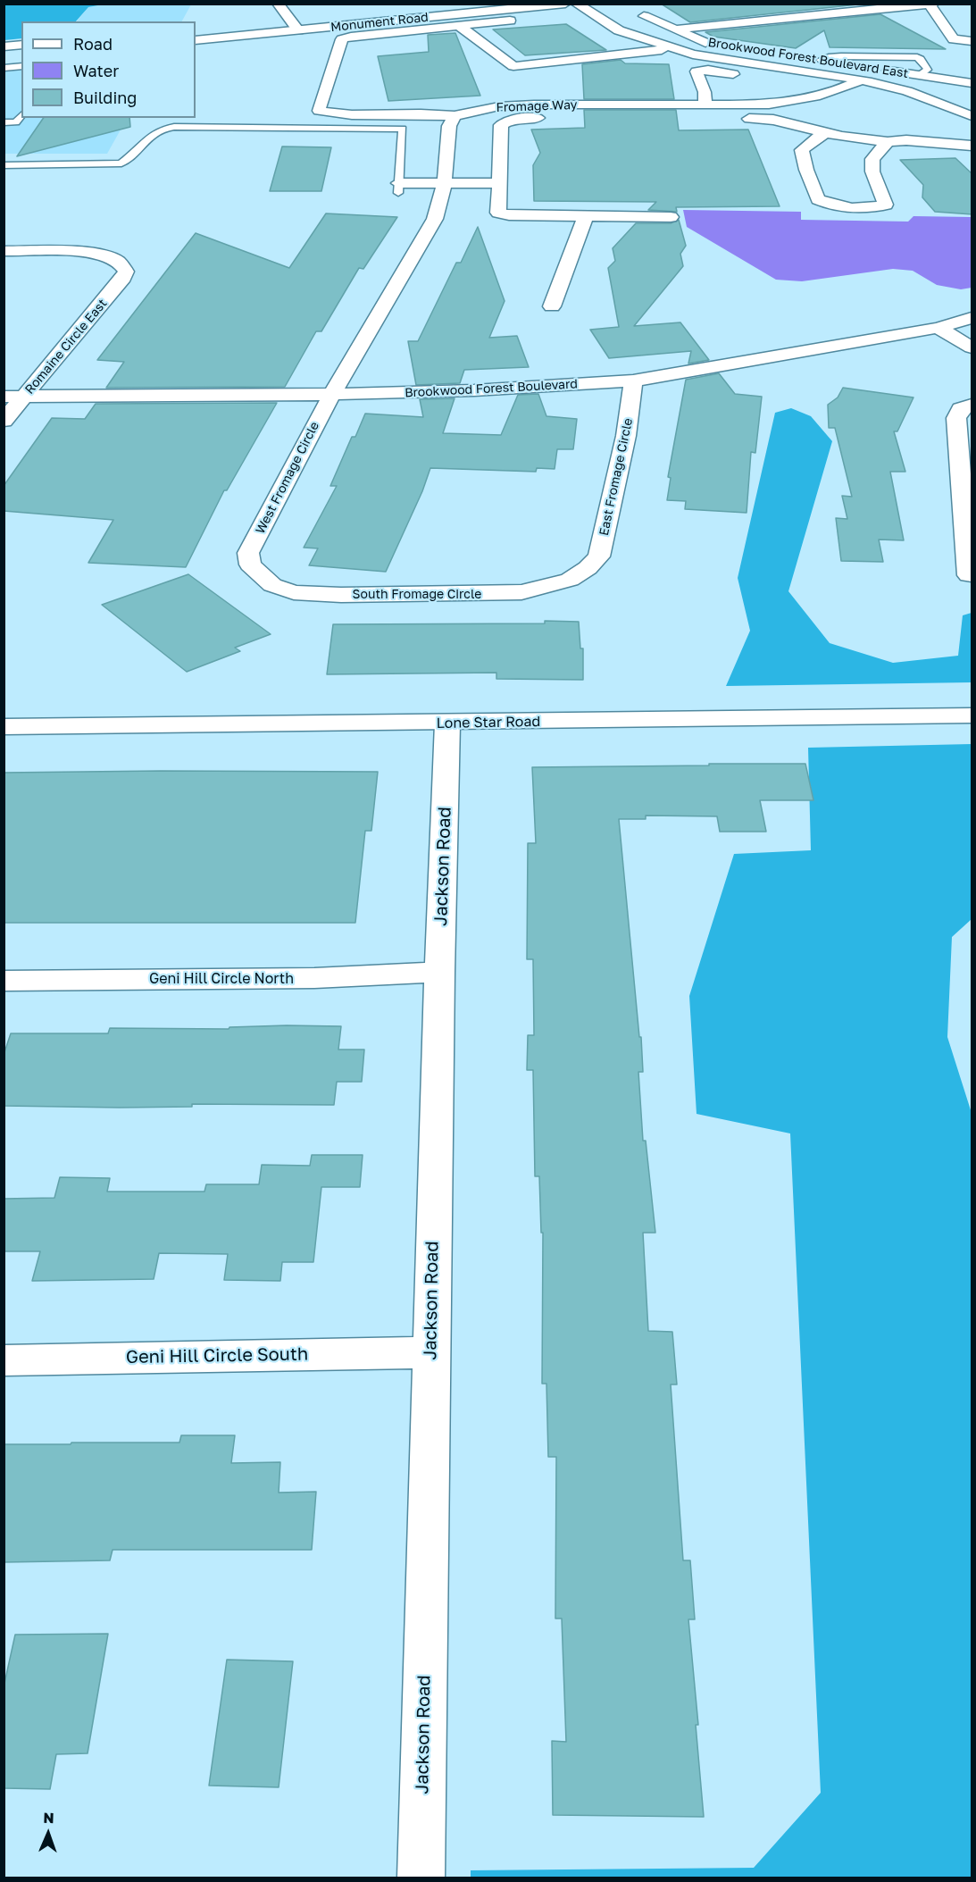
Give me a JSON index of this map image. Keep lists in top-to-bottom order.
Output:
{
  "streets": {
    "street": [
      "Monument Road",
      "Brookwood Forest Boulevard East",
      "Fromage Way",
      "Romaine Circle East",
      "Brookwood Forest Boulevard",
      "East Fromage Circle",
      "West Fromage Circle",
      "South Fromage Circle",
      "Lone Star Road",
      "Jackson Road",
      "Geni Hill Circle North",
      "Geni Hill Circle South"
    ]
  },
  "crossings": [
    ["Romaine Circle East", "Brookwood Forest Boulevard"],
    ["Brookwood Forest Boulevard", "East Fromage Circle"],
    ["Brookwood Forest Boulevard", "West Fromage Circle"],
    ["East Fromage Circle", "South Fromage Circle"],
    ["West Fromage Circle", "South Fromage Circle"],
    ["Lone Star Road", "Jackson Road"],
    ["Jackson Road", "Geni Hill Circle North"],
    ["Jackson Road", "Geni Hill Circle South"]
  ],
  "legend": ["Road", "Water", "Building"],
  "north": "top"
}
